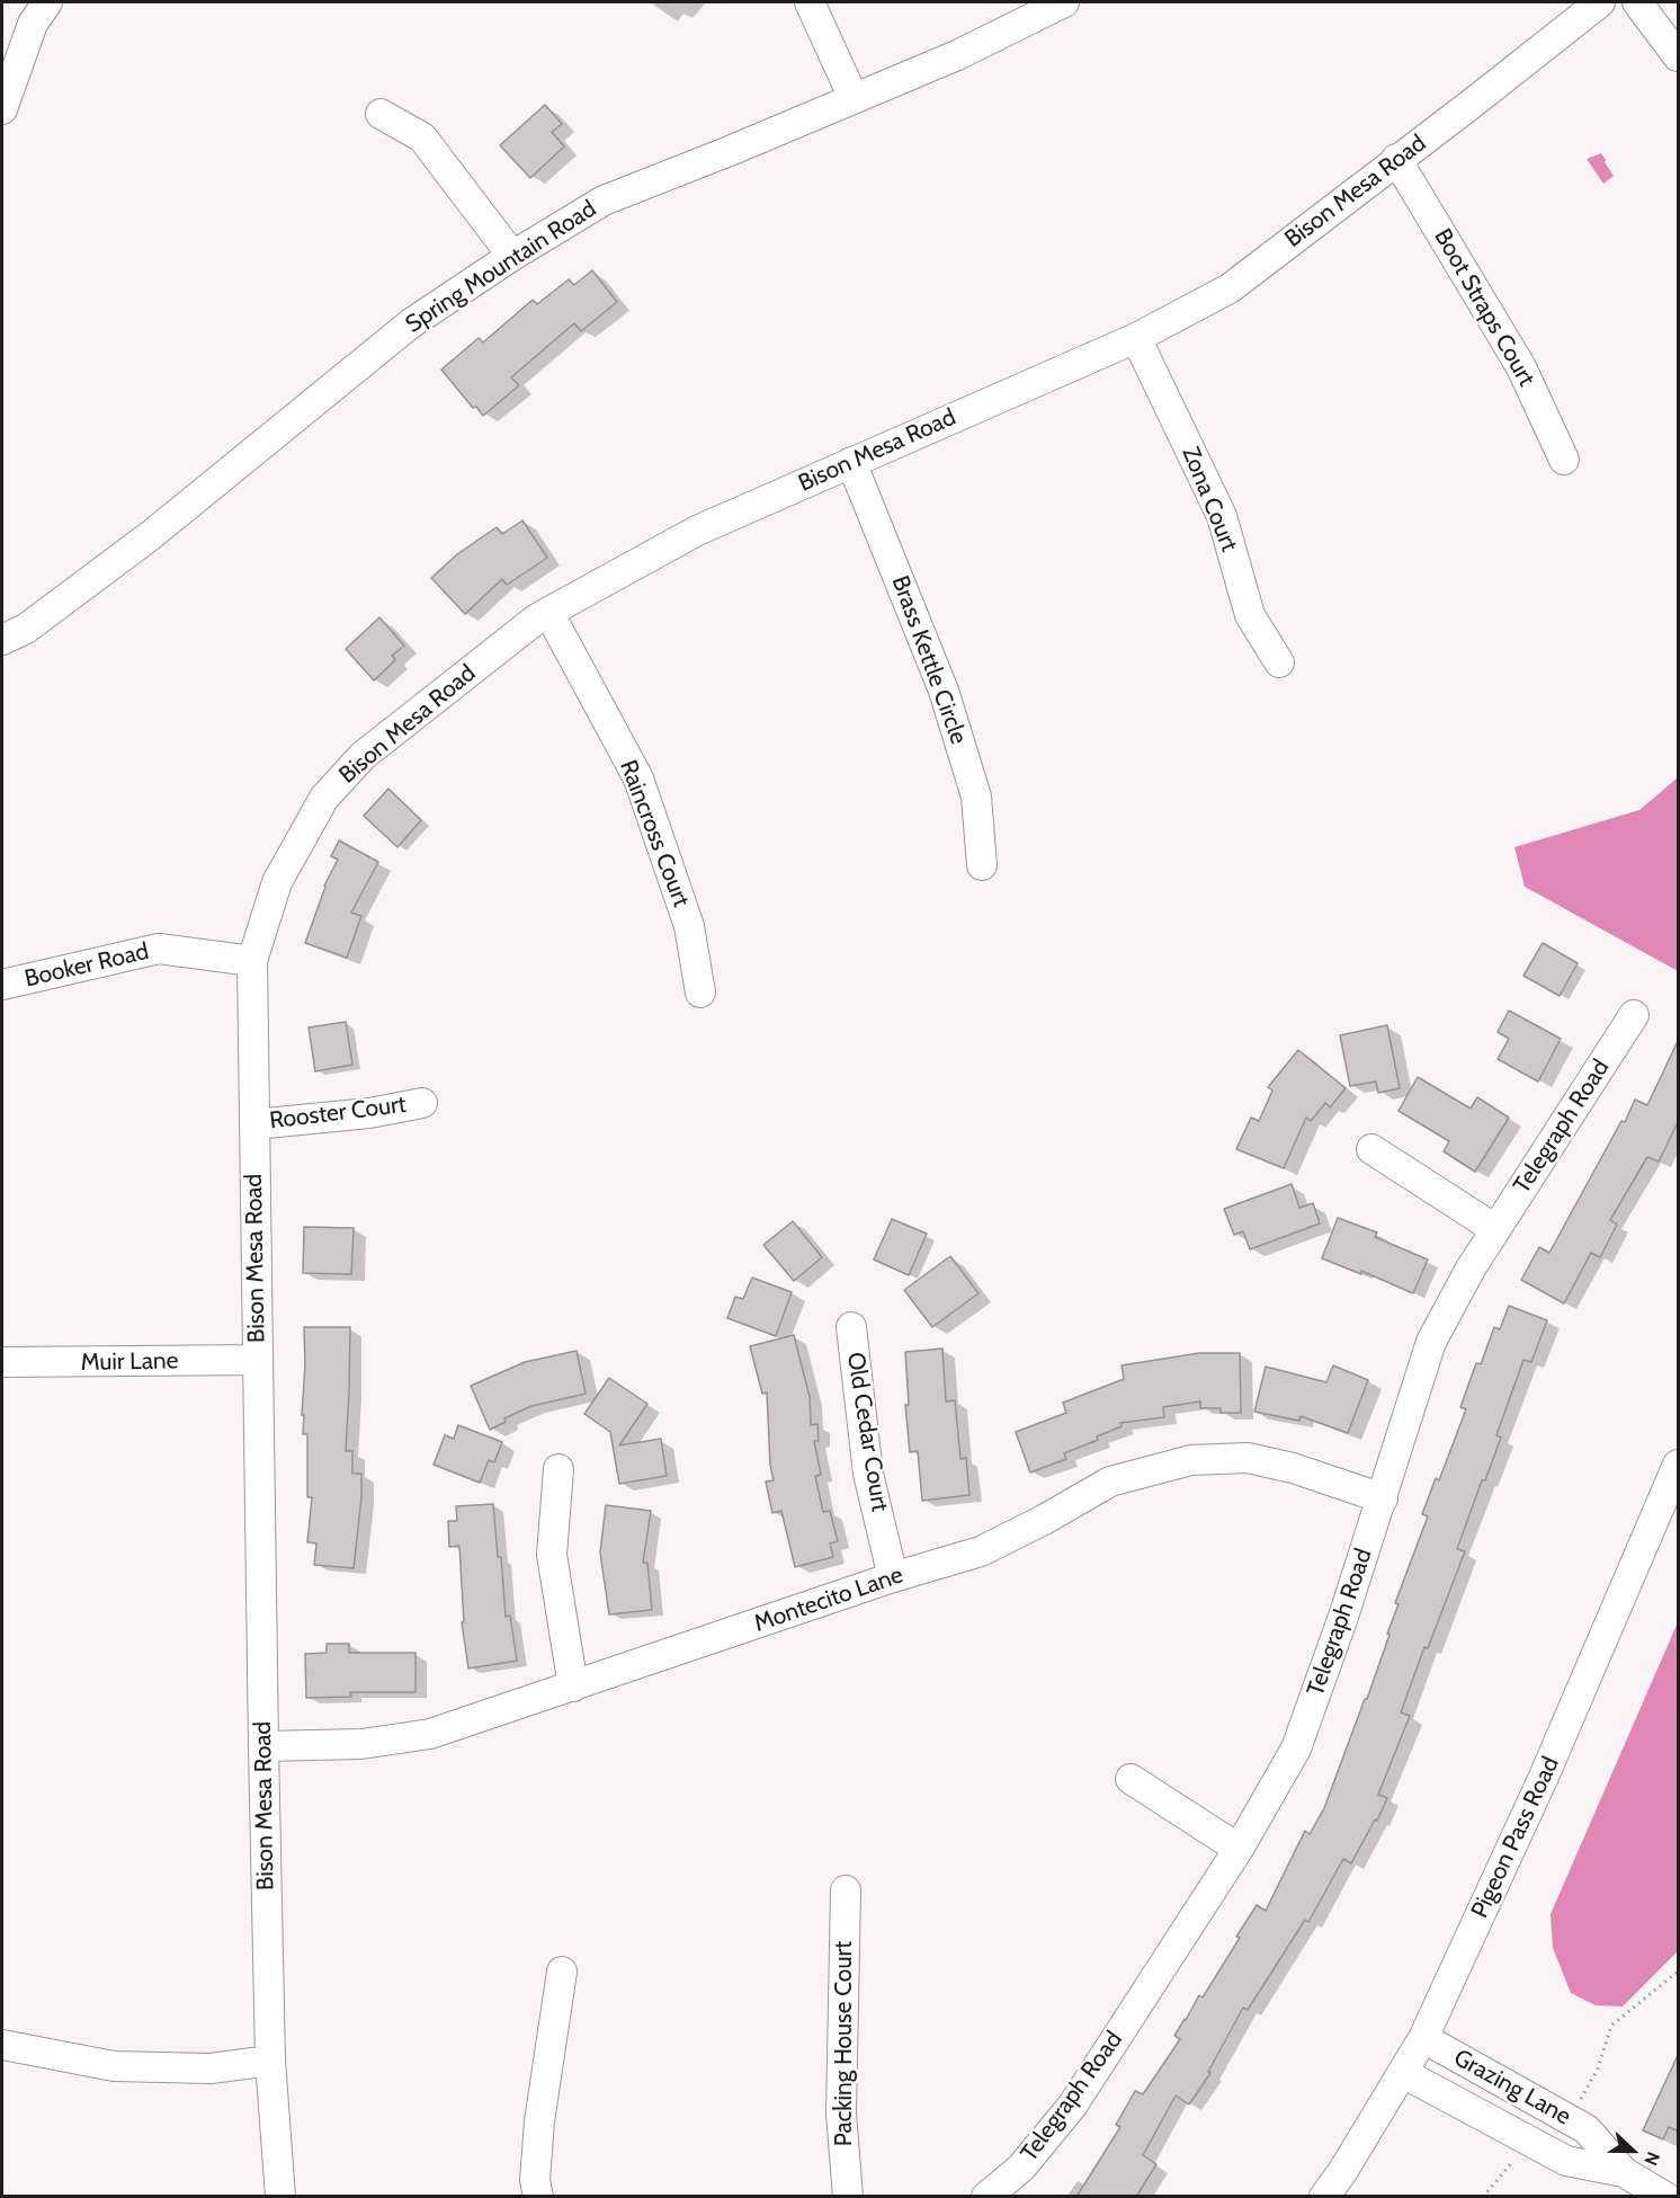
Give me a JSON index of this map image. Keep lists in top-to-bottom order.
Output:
{
  "streets": {
    "street": [
      "Bison Mesa Road",
      "Spring Mountain Road",
      "Boot Straps Court",
      "Zona Court",
      "Brass Kettle Circle",
      "Raincross Court",
      "Booker Road",
      "Rooster Court",
      "Telegraph Road",
      "Muir Lane",
      "Old Cedar Court",
      "Montecito Lane",
      "Pigeon Pass Road",
      "Packing House Court",
      "Grazing Lane"
    ]
  },
  "crossings": [
    ["Bison Mesa Road", "Boot Straps Court"],
    ["Bison Mesa Road", "Zona Court"],
    ["Bison Mesa Road", "Brass Kettle Circle"],
    ["Bison Mesa Road", "Raincross Court"],
    ["Bison Mesa Road", "Booker Road"],
    ["Bison Mesa Road", "Rooster Court"],
    ["Bison Mesa Road", "Muir Lane"],
    ["Bison Mesa Road", "Montecito Lane"],
    ["Telegraph Road", "Montecito Lane"],
    ["Old Cedar Court", "Montecito Lane"],
    ["Pigeon Pass Road", "Grazing Lane"]
  ],
  "north": "right"
}
